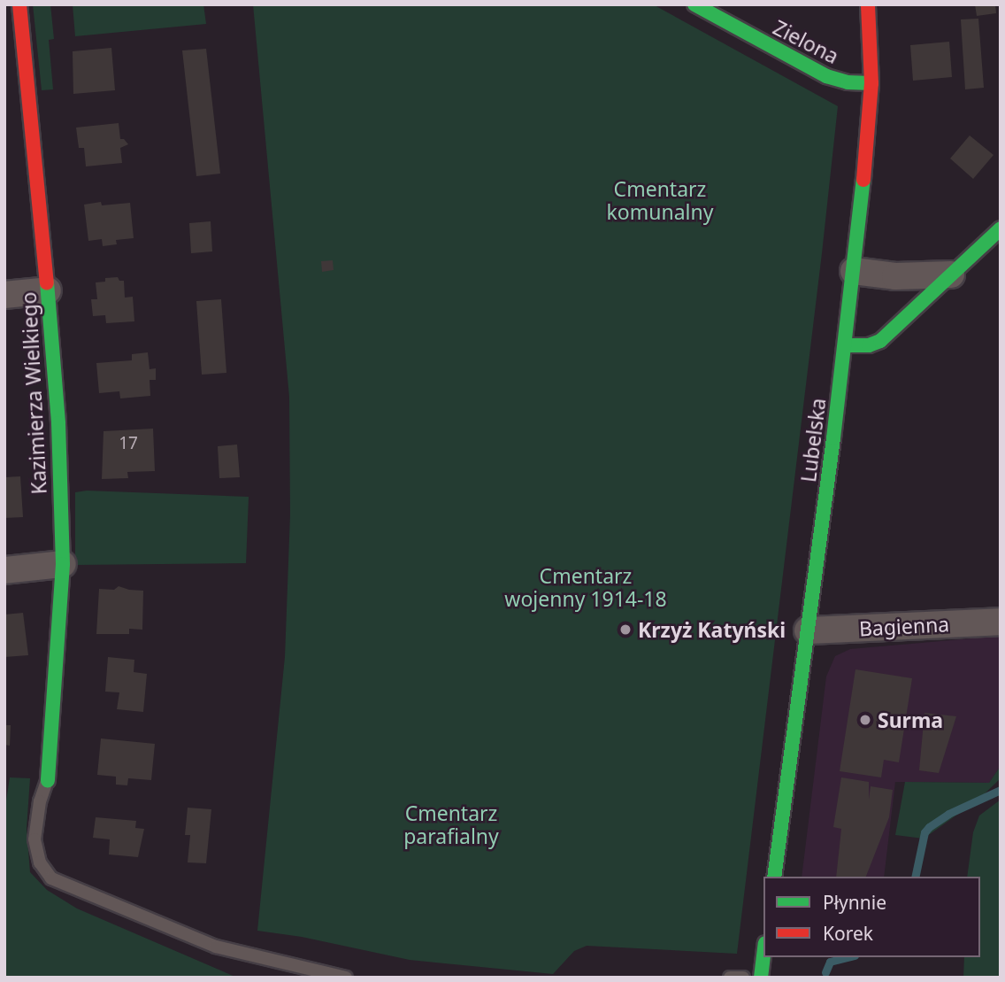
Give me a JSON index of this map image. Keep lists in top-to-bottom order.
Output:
{
  "streets": {
    "street": [
      "Zielona",
      "Kazimierza Wielkiego",
      "Lubelska",
      "Bagienna"
    ]
  },
  "crossings": [
    ["Zielona", "Lubelska"],
    ["Lubelska", "Bagienna"]
  ],
  "parks": ["Cmentarz komunalny", "Cmentarz wojenny 1914-18", "Cmentarz parafialny"],
  "places": ["Krzyż Katyński", "Surma"],
  "house_numbers": ["17"],
  "legend": ["Płynnie", "Korek"]
}
